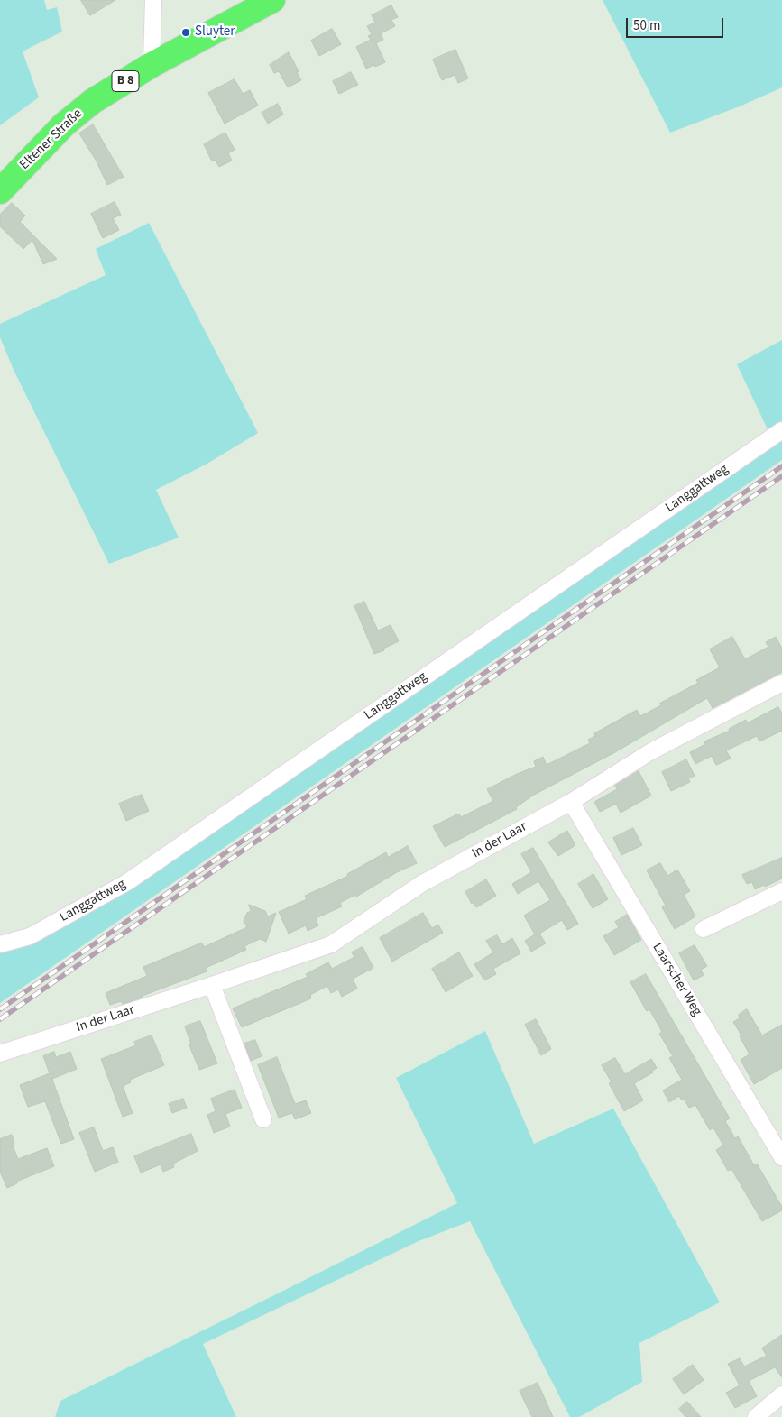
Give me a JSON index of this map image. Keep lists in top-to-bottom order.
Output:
{
  "streets": {
    "main road": ["B 8", "Eltener Straße"],
    "street": ["Langgattweg", "In der Laar", "Laarscher Weg"]
  },
  "crossings": [
    ["In der Laar", "Laarscher Weg"]
  ],
  "places": ["Sluyter"],
  "scale_bar": "50 m"
}
